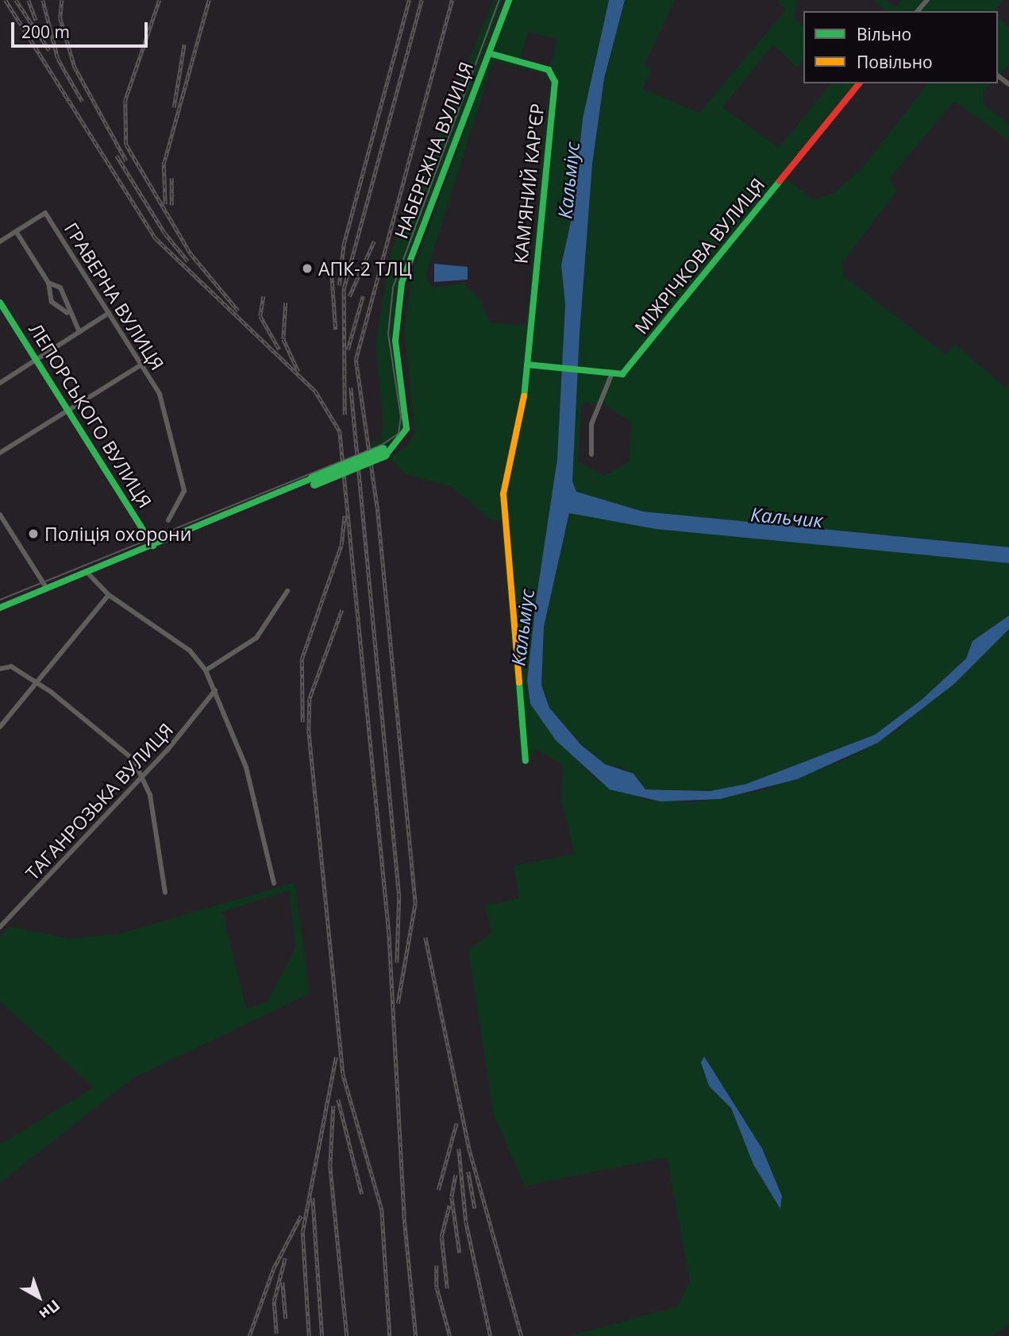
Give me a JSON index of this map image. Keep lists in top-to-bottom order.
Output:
{
  "streets": {
    "main road": [
      "НАБЕРЕЖНА ВУЛИЦЯ",
      "КАМ'ЯНИЙ КАР'ЄР",
      "МІЖРІЧКОВА ВУЛИЦЯ",
      "ЛЕПОРСЬКОГО ВУЛИЦЯ"
    ],
    "street": ["ГРАВЕРНА ВУЛИЦЯ", "ТАГАНРОЗЬКА ВУЛИЦЯ"]
  },
  "crossings": [
    ["НАБЕРЕЖНА ВУЛИЦЯ", "КАМ'ЯНИЙ КАР'ЄР"],
    ["НАБЕРЕЖНА ВУЛИЦЯ", "ЛЕПОРСЬКОГО ВУЛИЦЯ"]
  ],
  "water": ["Кальміус", "Кальчик"],
  "places": ["АПК-2 ТЛЦ", "Поліція охорони"],
  "legend": ["Вільно", "Повільно"],
  "scale_bar": "200 m",
  "north": "bottom right"
}
